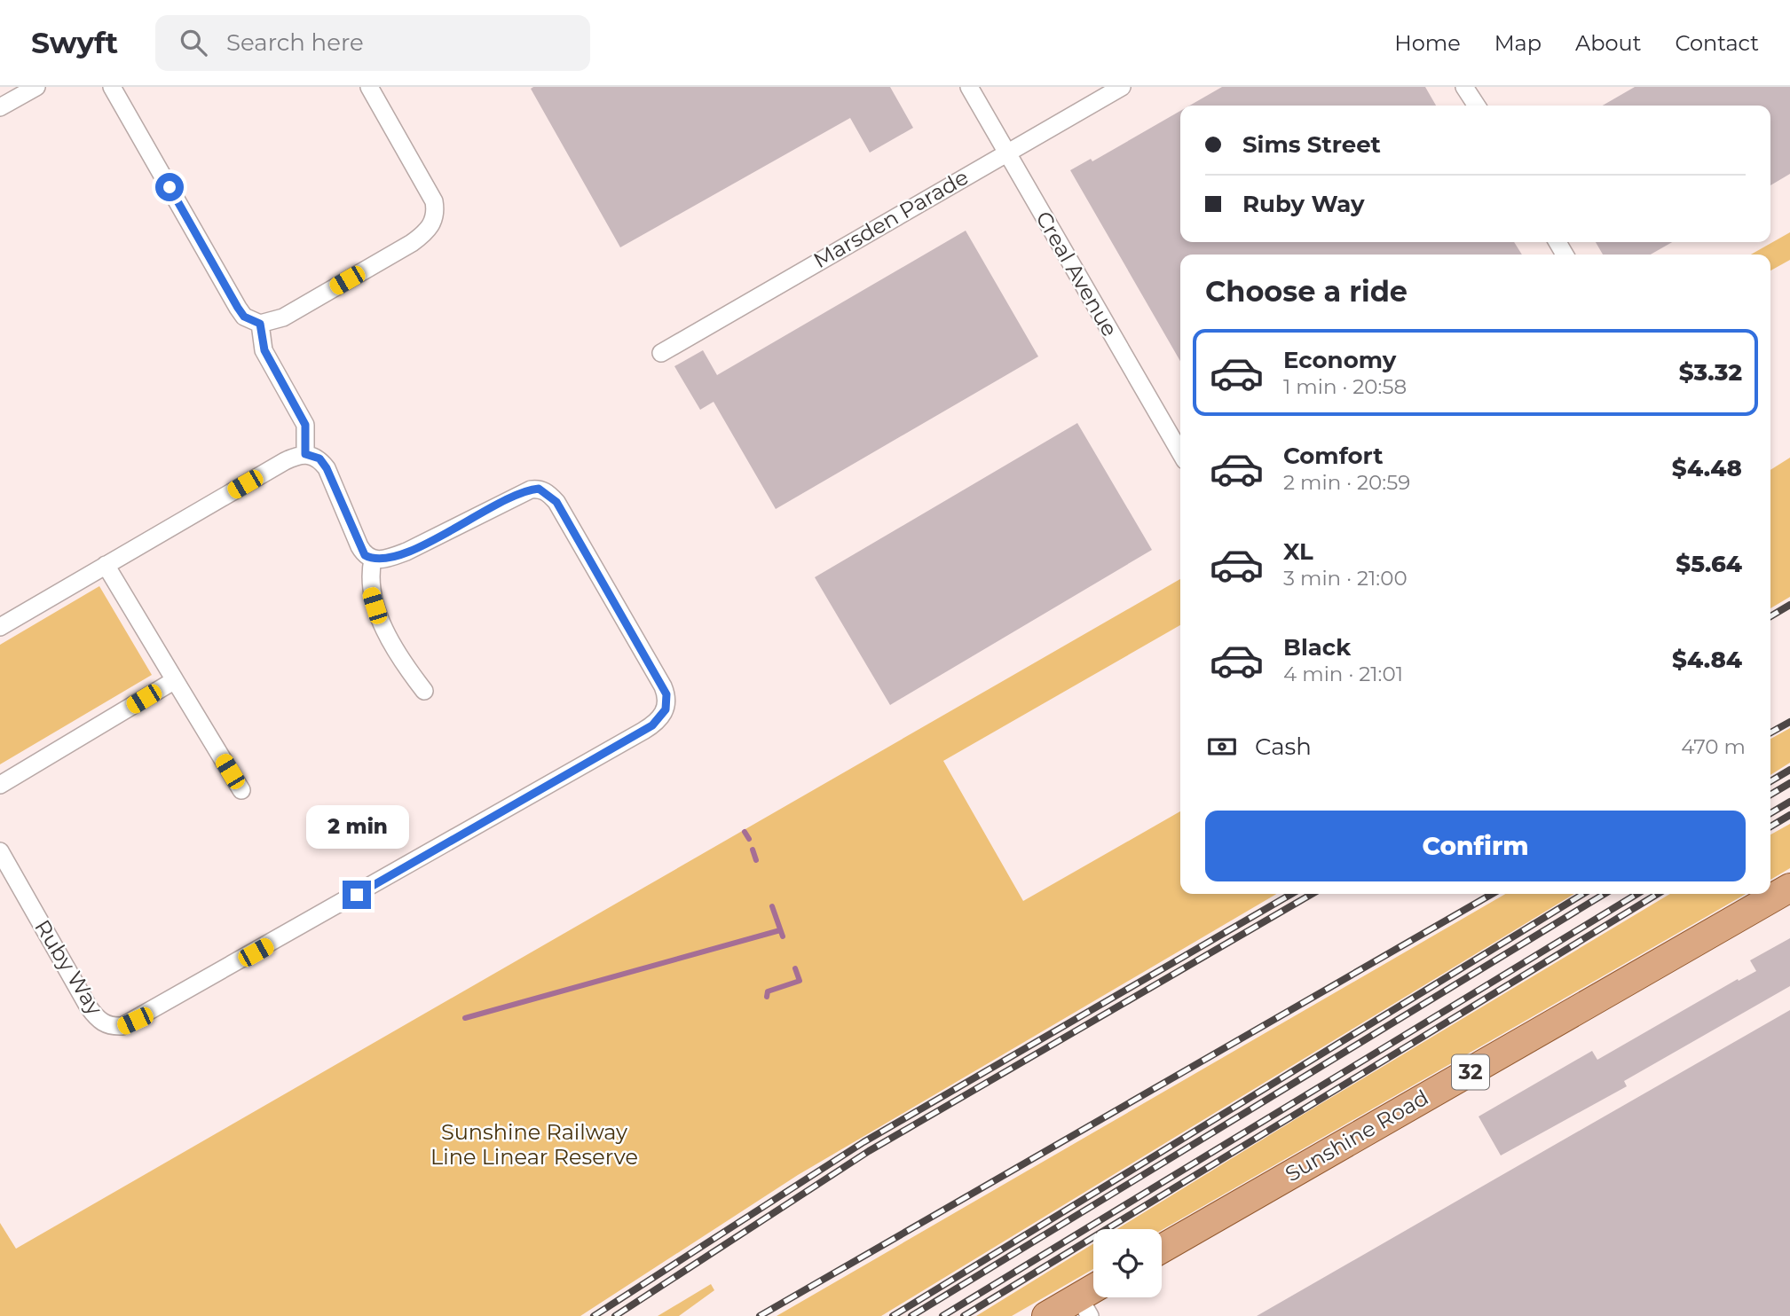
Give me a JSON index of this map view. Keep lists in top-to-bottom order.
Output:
{
  "streets": {
    "main road": ["32", "Sunshine Road"],
    "street": ["Marsden Parade", "Creal Avenue", "Ruby Way"]
  },
  "crossings": [
    ["Marsden Parade", "Creal Avenue"]
  ],
  "parks": ["Sunshine Railway Line Linear Reserve"],
  "page": {
    "header": "Swyft",
    "search": "Search here",
    "nav": [
      "Home",
      "Map",
      "About",
      "Contact"
    ],
    "banner": ["Sims Street", "Ruby Way"],
    "heading": "Choose a ride",
    "list": [
      {
        "name": "Economy",
        "note": "1 min · 20:58",
        "value": "$3.32"
      },
      {
        "name": "Comfort",
        "note": "2 min · 20:59",
        "value": "$4.48"
      },
      {
        "name": "XL",
        "note": "3 min · 21:00",
        "value": "$5.64"
      },
      {
        "name": "Black",
        "note": "4 min · 21:01",
        "value": "$4.84"
      }
    ],
    "pay": ["Cash", "470 m"],
    "buttons": "Confirm",
    "bubble": "2 min"
  }
}
